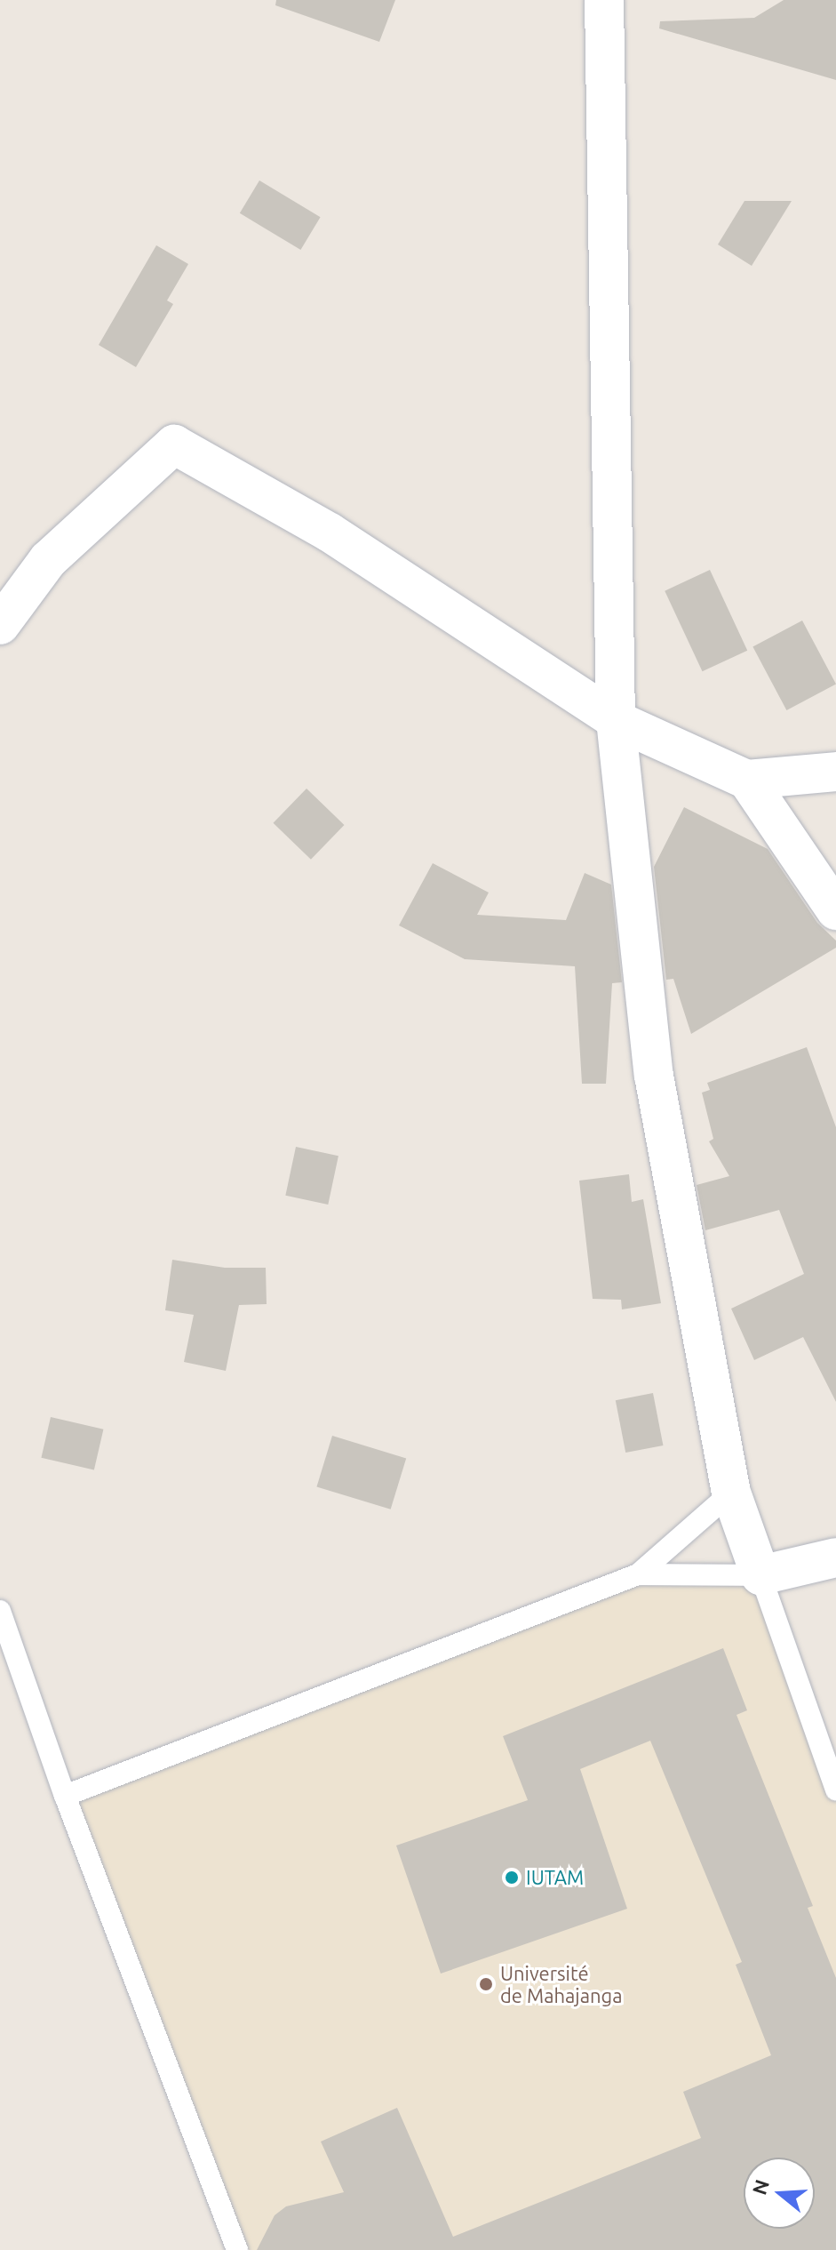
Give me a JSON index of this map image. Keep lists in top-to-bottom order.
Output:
{
  "places": ["IUTAM", "Université de Mahajanga"],
  "north": "left"
}
